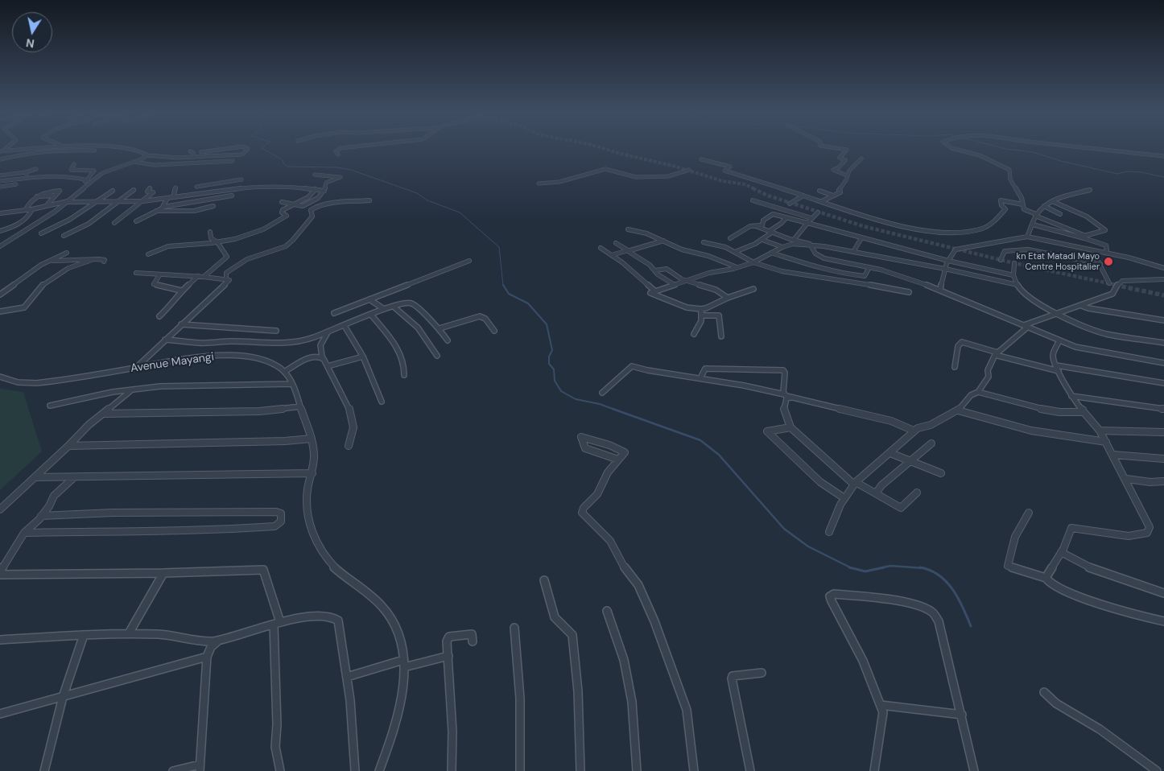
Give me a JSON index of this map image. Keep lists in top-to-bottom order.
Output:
{
  "streets": {
    "street": ["Avenue Mayangi"]
  },
  "places": ["kn Etat Matadi Mayo Centre Hospitalier"],
  "north": "bottom"
}
